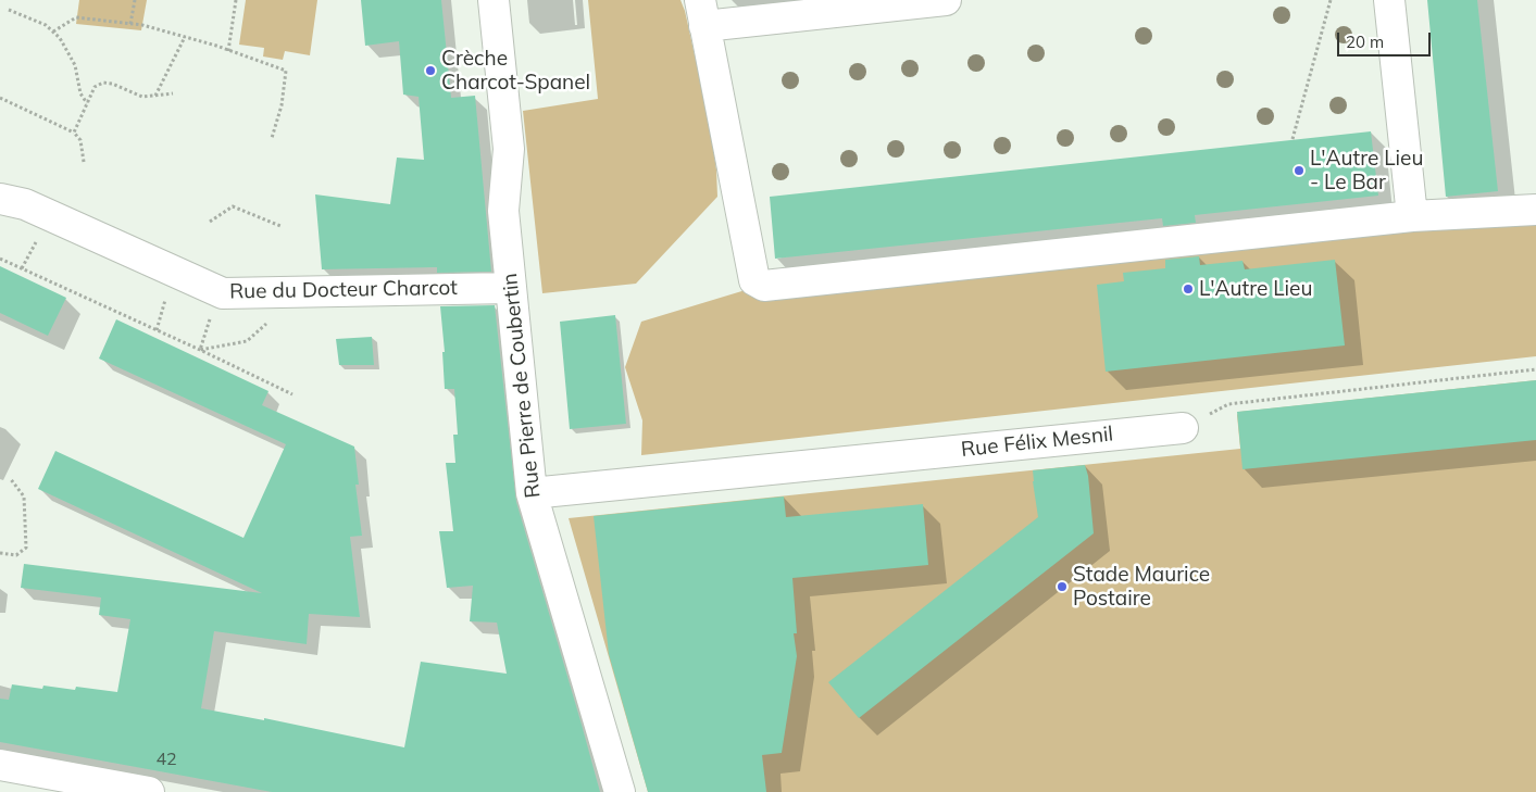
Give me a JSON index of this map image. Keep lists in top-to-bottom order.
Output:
{
  "streets": {
    "street": ["Rue du Docteur Charcot", "Rue Pierre de Coubertin", "Rue Félix Mesnil"]
  },
  "crossings": [
    ["Rue du Docteur Charcot", "Rue Pierre de Coubertin"],
    ["Rue Pierre de Coubertin", "Rue Félix Mesnil"]
  ],
  "places": [
    "Crèche Charcot-Spanel",
    "L'Autre Lieu - Le Bar",
    "L'Autre Lieu",
    "Stade Maurice Postaire"
  ],
  "house_numbers": ["42"],
  "scale_bar": "20 m"
}
